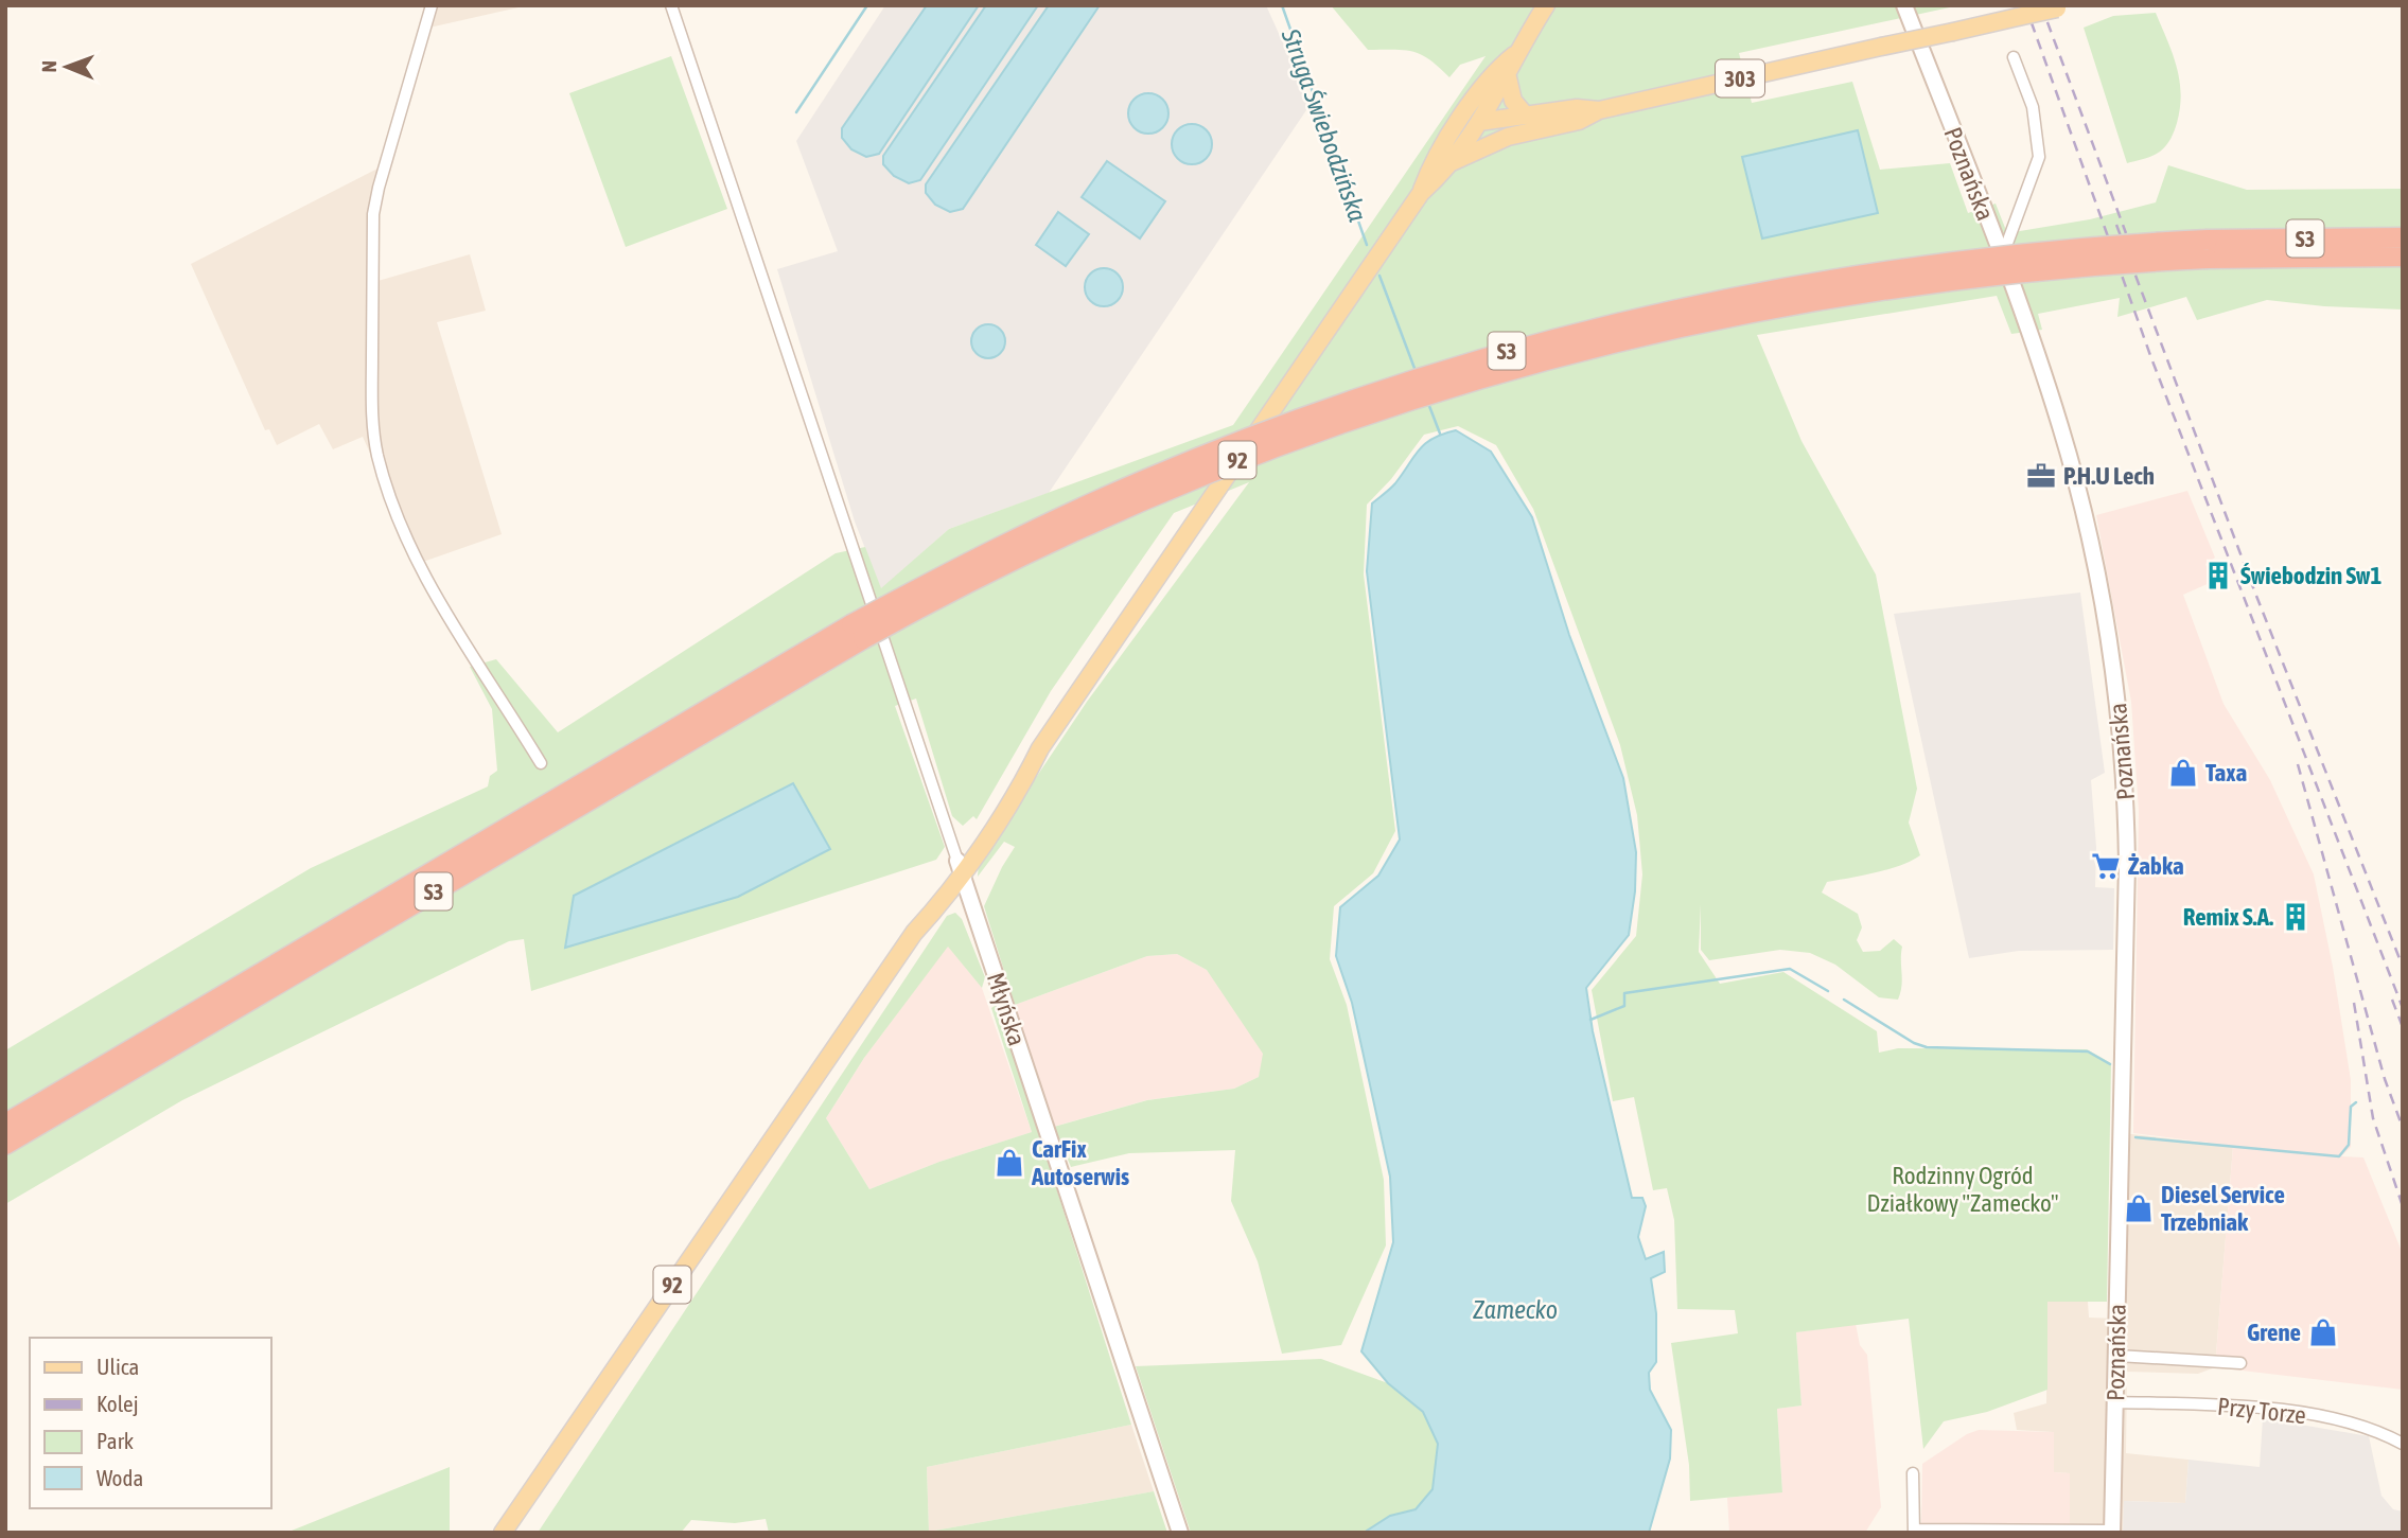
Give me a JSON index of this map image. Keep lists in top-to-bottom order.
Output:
{
  "streets": {
    "highway": ["S3"],
    "main road": ["303", "92"],
    "street": ["Poznańska", "Młyńska", "Przy Torze"]
  },
  "crossings": [
    ["303", "92"],
    ["Poznańska", "Przy Torze"],
    ["92", "Młyńska"]
  ],
  "water": ["Struga Świebodzińska", "Zamecko"],
  "parks": ["Rodzinny Ogród Działkowy \"Zamecko\""],
  "places": {
    "office": ["P.H.U Lech"],
    "building": ["Świebodzin Sw1", "Remix S.A."],
    "shop": [
      "Taxa",
      "CarFix Autoserwis",
      "Diesel Service Trzebniak",
      "Grene"
    ],
    "supermarket": ["Żabka"]
  },
  "legend": [
    "Ulica",
    "Kolej",
    "Park",
    "Woda"
  ],
  "north": "left"
}
